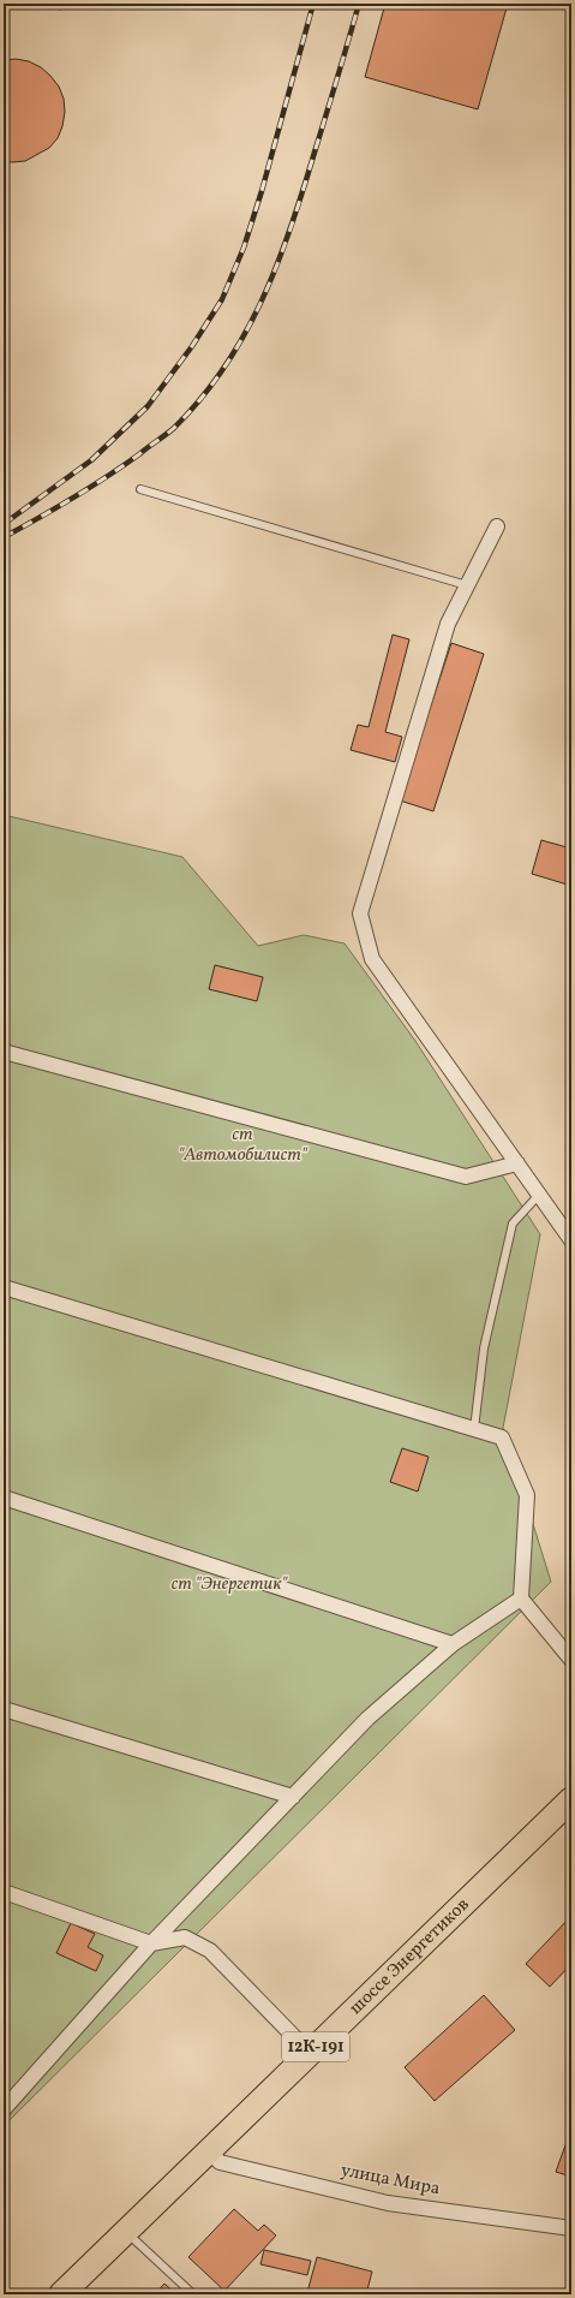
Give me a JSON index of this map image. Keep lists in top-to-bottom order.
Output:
{
  "streets": {
    "main road": ["шоссе Энергетиков", "12К-191"],
    "street": ["улица Мира"]
  },
  "crossings": [
    ["шоссе Энергетиков", "улица Мира"]
  ],
  "parks": ["ст \"Автомобилист\"", "ст \"Энергетик\""]
}
